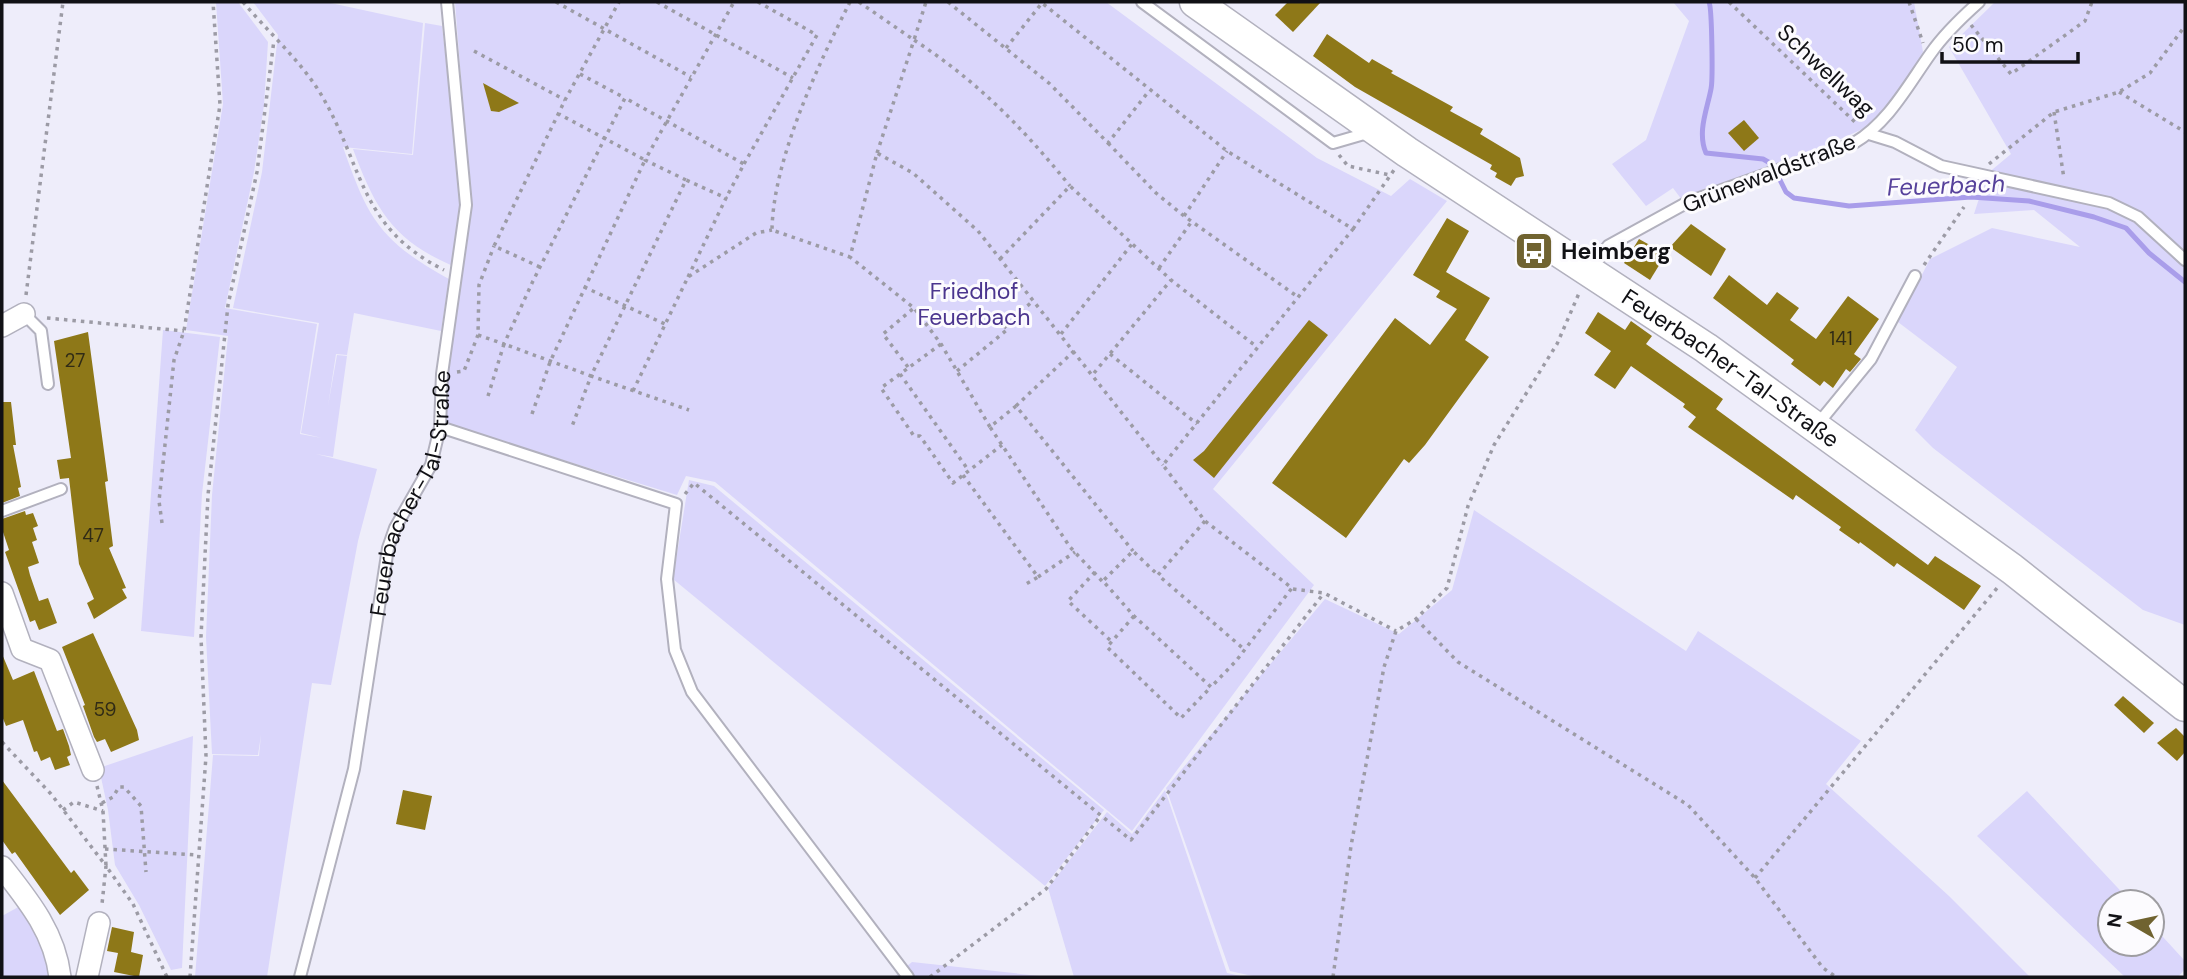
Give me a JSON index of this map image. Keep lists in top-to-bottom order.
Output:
{
  "streets": {
    "main road": ["Feuerbacher-Tal-Straße"],
    "lane": ["Grünewaldstraße"],
    "path": ["Schwellwag"]
  },
  "crossings": [
    ["Schwellwag", "Grünewaldstraße"],
    ["Grünewaldstraße", "Feuerbacher-Tal-Straße"]
  ],
  "water": ["Feuerbach"],
  "parks": ["Friedhof Feuerbach"],
  "places": {
    "bus stop": ["Heimberg"]
  },
  "house_numbers": [
    "141",
    "27",
    "47",
    "59"
  ],
  "scale_bar": "50 m",
  "north": "left"
}
